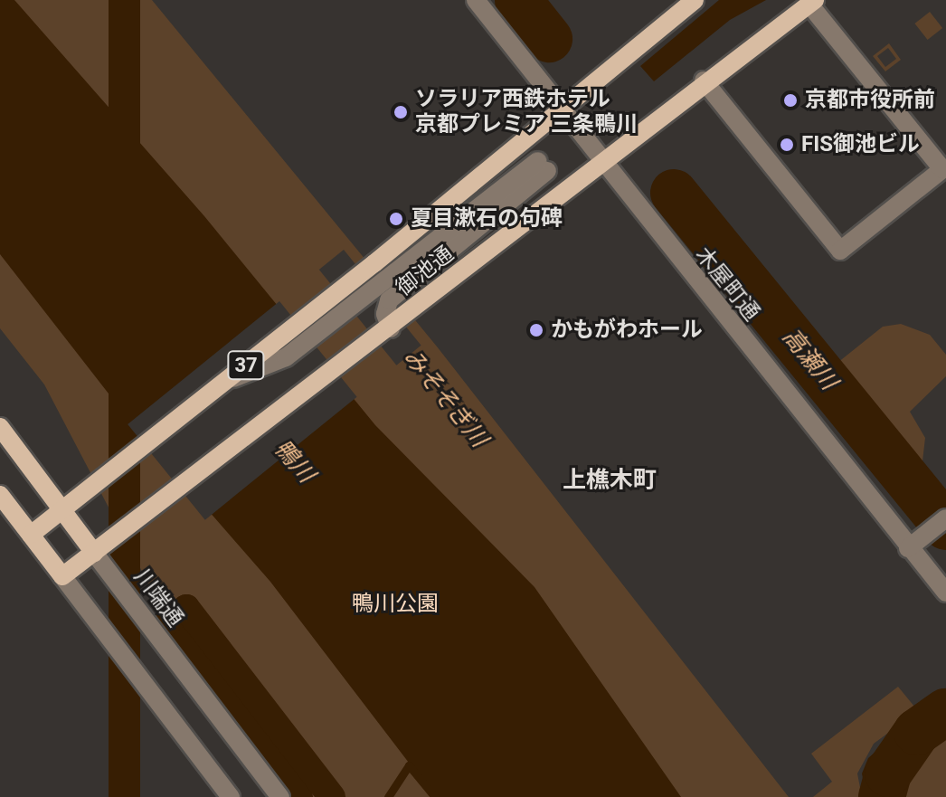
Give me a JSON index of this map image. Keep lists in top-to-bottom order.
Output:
{
  "streets": {
    "main road": ["御池通", "37", "川端通"],
    "street": ["木屋町通"]
  },
  "crossings": [
    ["御池通", "木屋町通"],
    ["御池通", "川端通"]
  ],
  "districts": ["上樵木町"],
  "water": ["高瀬川", "みそそぎ川", "鴨川"],
  "parks": ["鴨川公園"],
  "places": [
    "京都市役所前",
    "ソラリア西鉄ホテル 京都プレミア 三条鴨川",
    "FIS御池ビル",
    "夏目漱石の句碑",
    "かもがわホール"
  ]
}
